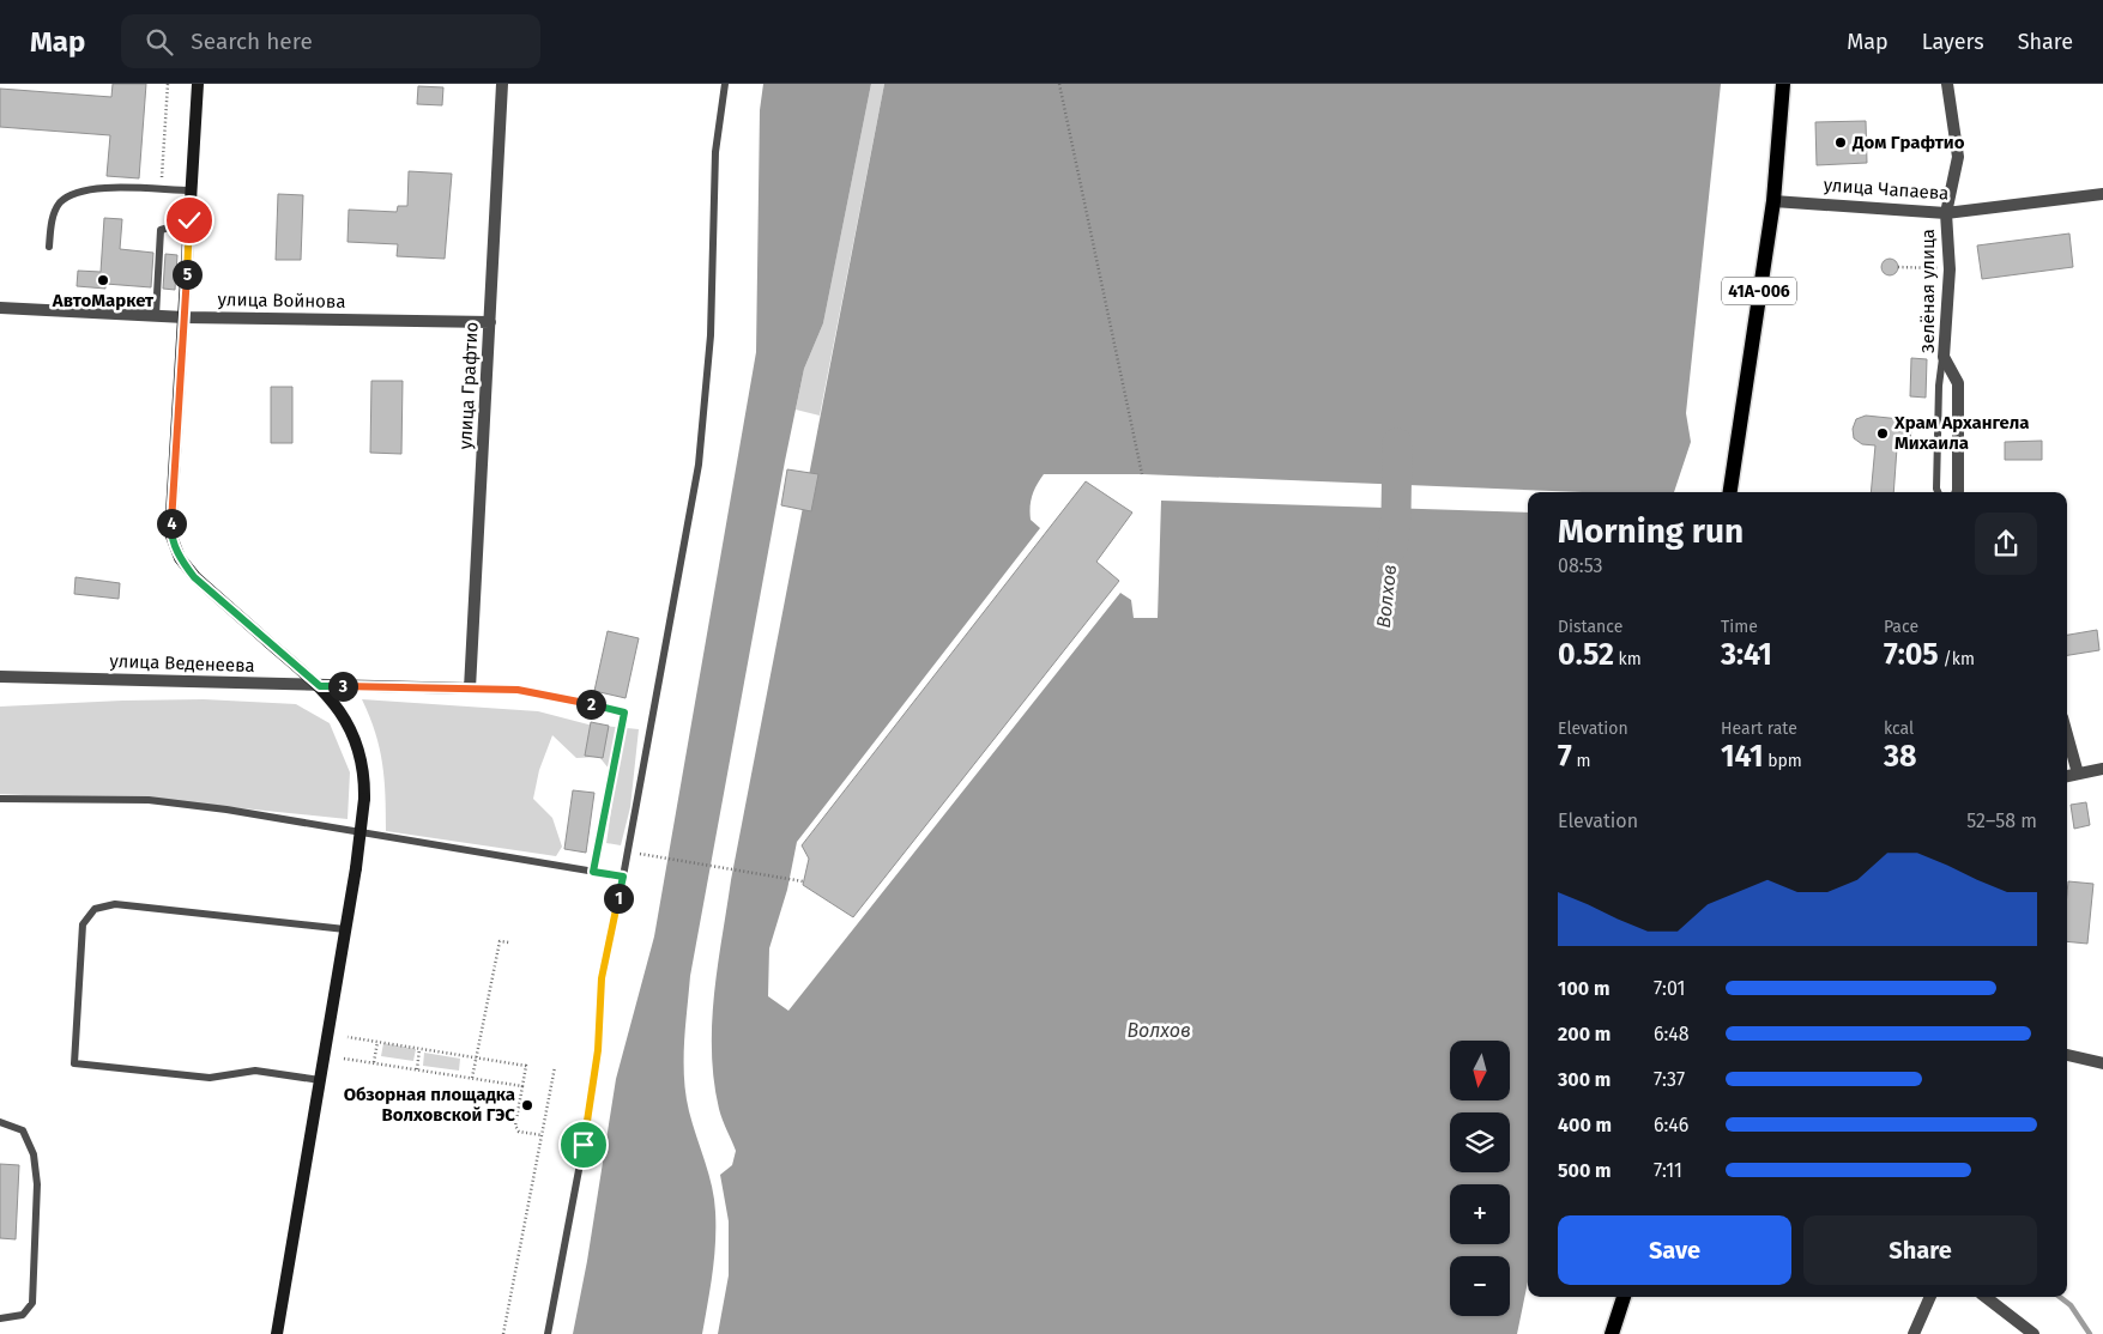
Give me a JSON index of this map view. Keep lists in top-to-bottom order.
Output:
{
  "streets": {
    "main road": ["41А-006"],
    "street": [
      "улица Чапаева",
      "Зелёная улица",
      "улица Войнова",
      "улица Графтио",
      "улица Веденеева"
    ]
  },
  "crossings": [
    ["улица Чапаева", "41А-006"],
    ["улица Чапаева", "Зелёная улица"],
    ["улица Войнова", "улица Графтио"],
    ["улица Графтио", "улица Веденеева"]
  ],
  "water": ["Волхов"],
  "places": [
    "Дом Графтио",
    "АвтоМаркет",
    "Храм Архангела Михаила",
    "Обзорная площадка Волховской ГЭС"
  ],
  "north": "bottom",
  "page": {
    "header": "Map",
    "search": "Search here",
    "nav": ["Map", "Layers", "Share"],
    "pins": [
      "5",
      "4",
      "3",
      "2",
      "1"
    ],
    "heading": ["Morning run", "08:53"],
    "stats": [
      ["Distance", "0.52 km"],
      ["Time", "3:41"],
      ["Pace", "7:05 /km"],
      ["Elevation", "7 m"],
      ["Heart rate", "141 bpm"],
      ["kcal", "38"]
    ],
    "chart": ["Elevation", "52–58 m"],
    "list": [
      {
        "name": "100 m",
        "note": "7:01"
      },
      {
        "name": "200 m",
        "note": "6:48"
      },
      {
        "name": "300 m",
        "note": "7:37"
      },
      {
        "name": "400 m",
        "note": "6:46"
      },
      {
        "name": "500 m",
        "note": "7:11"
      }
    ],
    "map_buttons": ["+", "−"],
    "buttons": ["Save", "Share"]
  }
}
